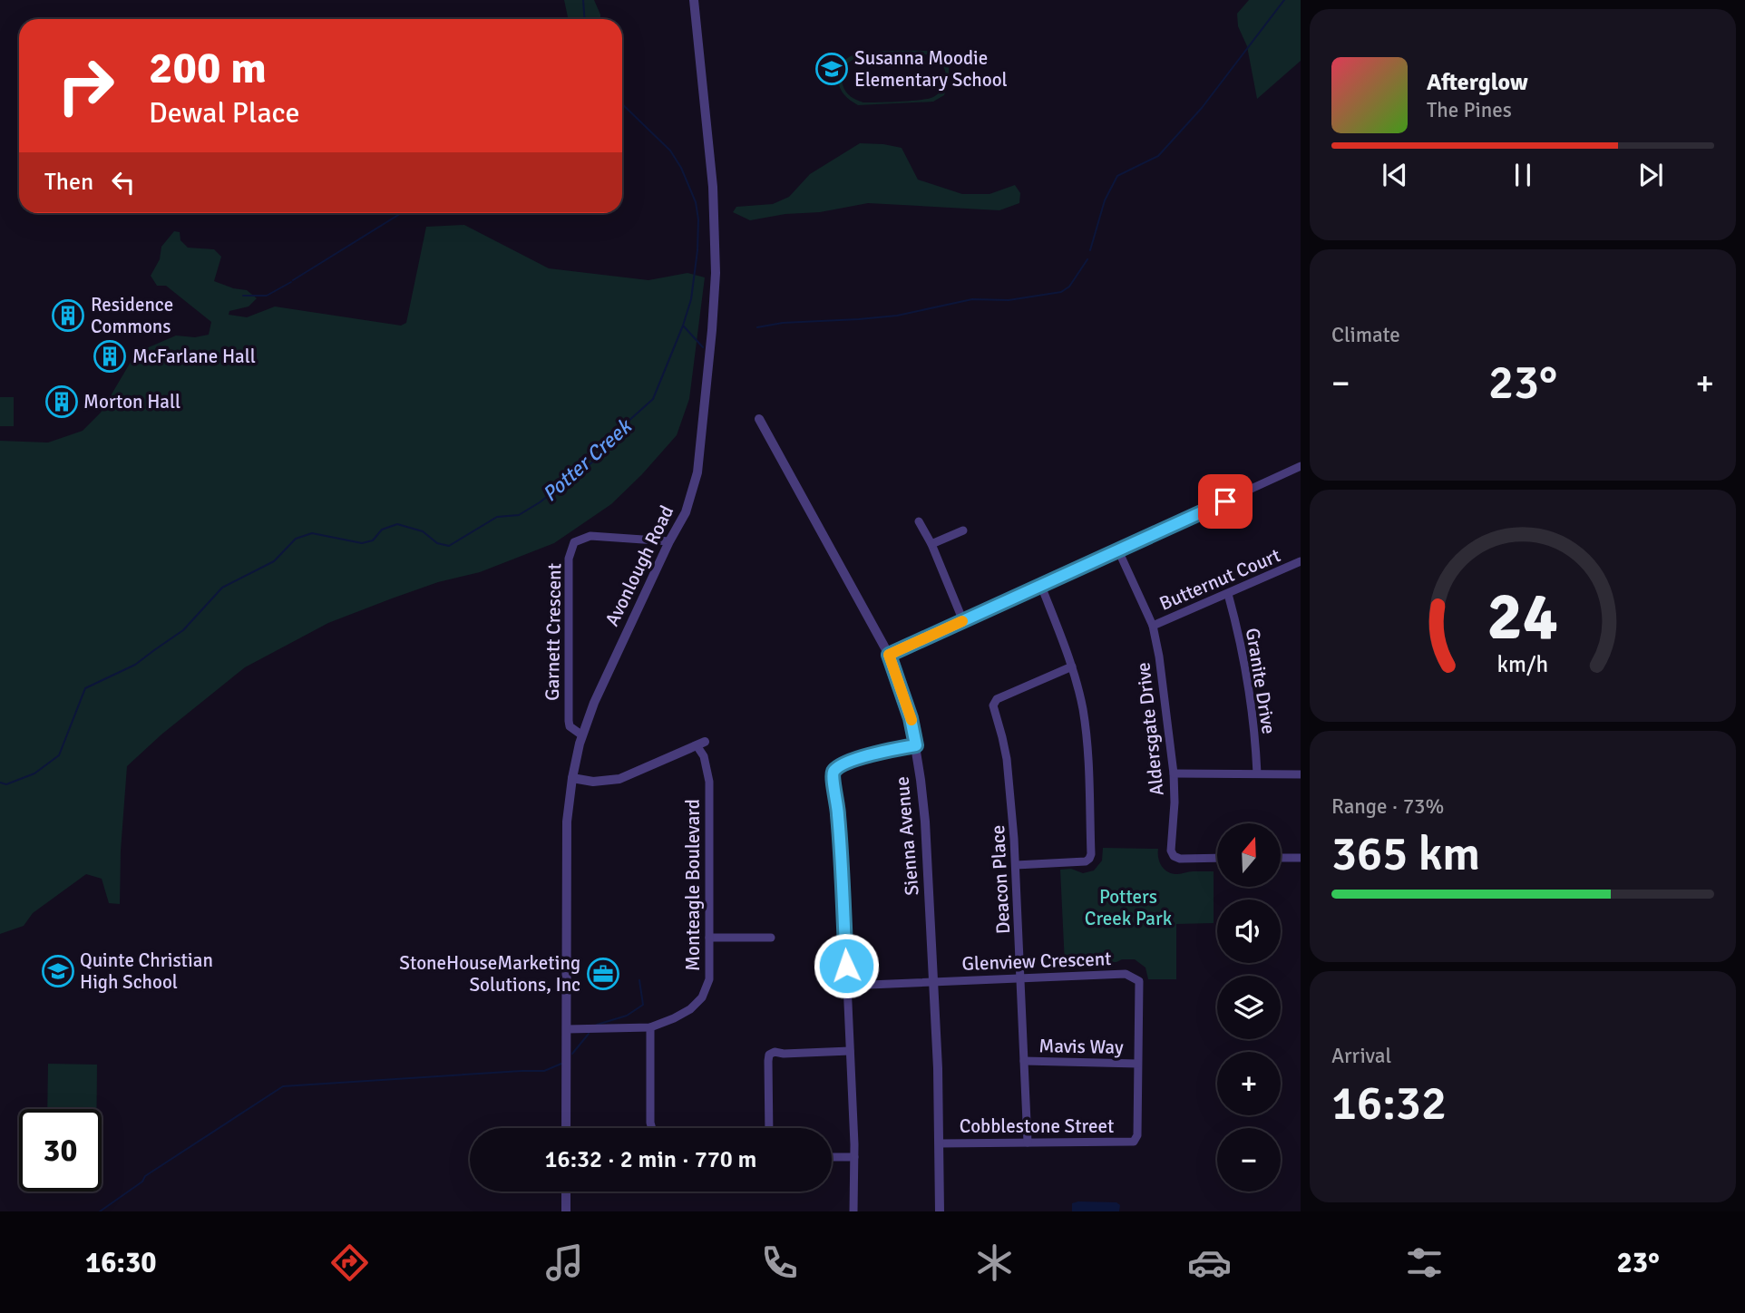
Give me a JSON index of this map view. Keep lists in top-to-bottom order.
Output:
{
  "streets": {
    "street": [
      "Avonlough Road",
      "Butternut Court",
      "Garnett Crescent",
      "Granite Drive",
      "Aldersgate Drive",
      "Sienna Avenue",
      "Deacon Place",
      "Monteagle Boulevard",
      "Glenview Crescent",
      "Mavis Way",
      "Cobblestone Street"
    ]
  },
  "crossings": [
    ["Avonlough Road", "Garnett Crescent"],
    ["Avonlough Road", "Monteagle Boulevard"],
    ["Butternut Court", "Granite Drive"],
    ["Butternut Court", "Aldersgate Drive"],
    ["Sienna Avenue", "Glenview Crescent"],
    ["Sienna Avenue", "Cobblestone Street"],
    ["Deacon Place", "Glenview Crescent"],
    ["Deacon Place", "Mavis Way"],
    ["Deacon Place", "Cobblestone Street"],
    ["Glenview Crescent", "Mavis Way"],
    ["Glenview Crescent", "Cobblestone Street"]
  ],
  "water": ["Potter Creek"],
  "parks": ["Potters Creek Park"],
  "places": {
    "school or university": ["Susanna Moodie Elementary School", "Quinte Christian High School"],
    "building": ["Residence Commons", "McFarlane Hall", "Morton Hall"],
    "office": ["StoneHouseMarketing Solutions, Inc"]
  },
  "north": "top",
  "page": {
    "turn": ["200 m", "Dewal Place"],
    "song": ["Afterglow", "The Pines"],
    "then": "Then",
    "tile": [
      "Climate",
      ["Range · 73%", "365 km"],
      ["Arrival", "16:32"]
    ],
    "heat": ["−", "23°", "+"],
    "map_buttons": ["+", "−"],
    "limit": "30",
    "trip": "16:32 · 2 min · 770 m",
    "tabs": ["16:30", "23°"],
    "gauge": ["24", "km/h"]
  }
}
